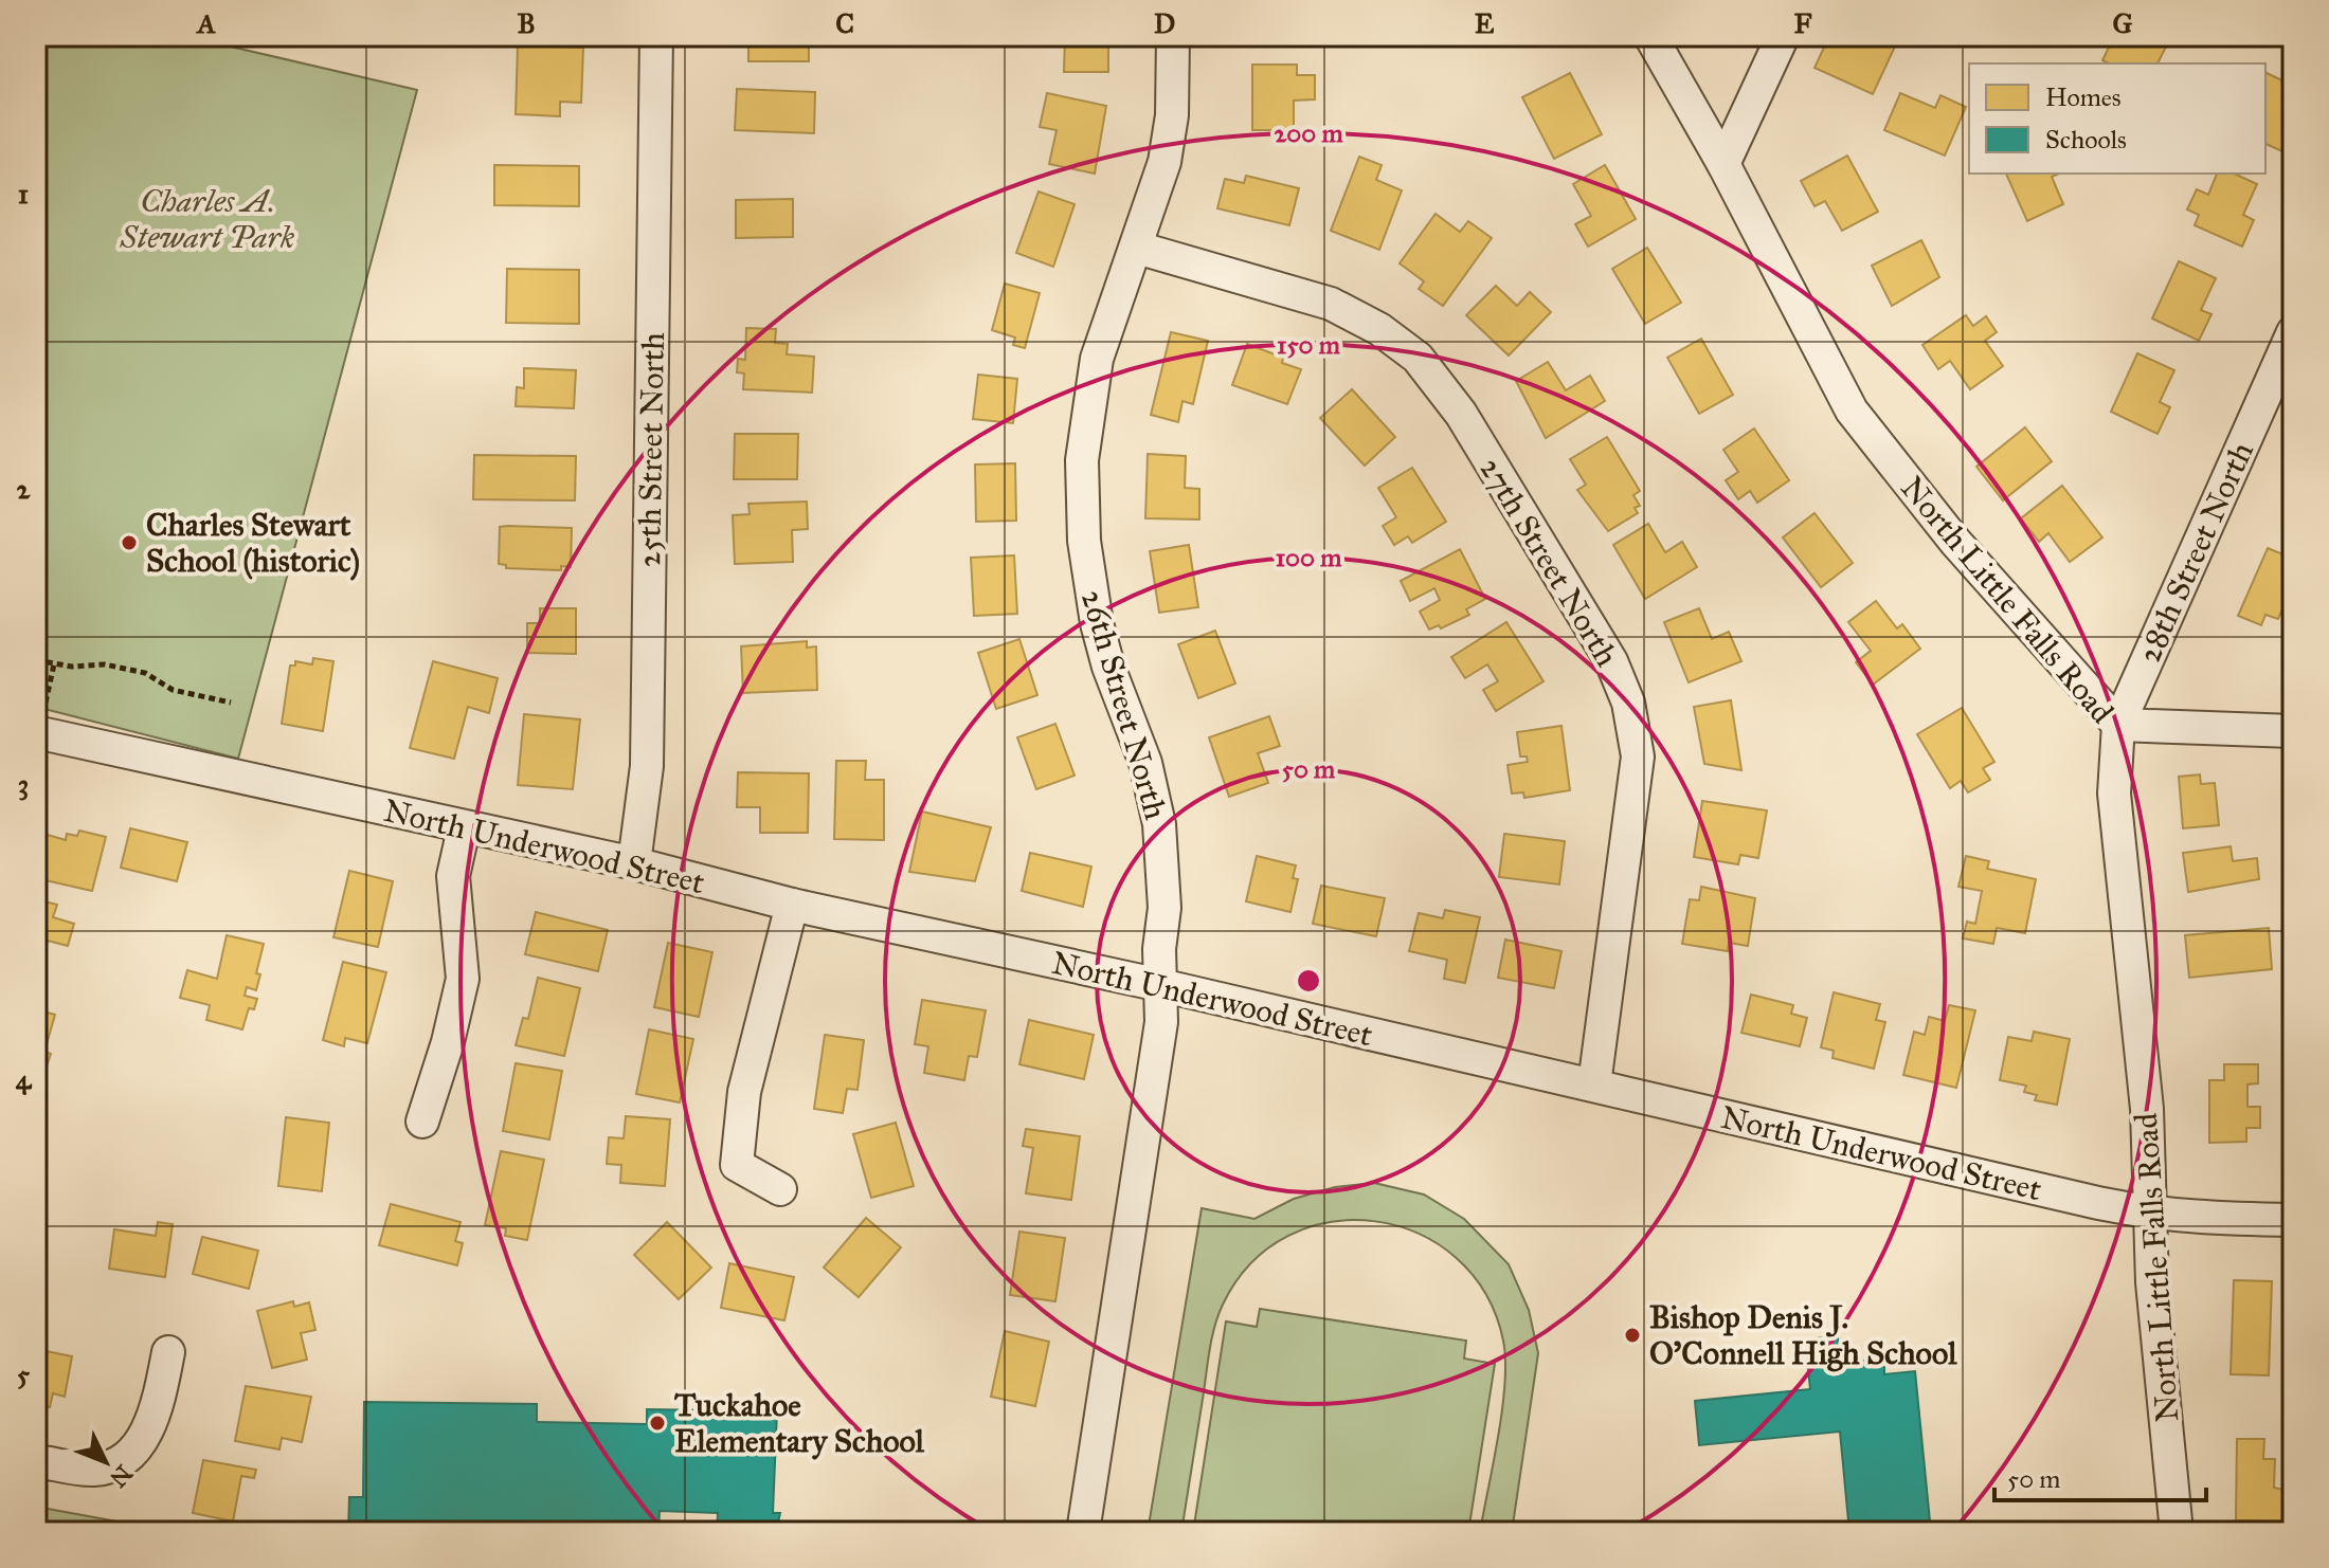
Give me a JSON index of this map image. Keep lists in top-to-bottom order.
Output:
{
  "streets": {
    "street": [
      "25th Street North",
      "28th Street North",
      "27th Street North",
      "North Little Falls Road",
      "26th Street North",
      "North Underwood Street"
    ]
  },
  "crossings": [
    ["25th Street North", "North Underwood Street"],
    ["28th Street North", "North Little Falls Road"],
    ["27th Street North", "26th Street North"],
    ["27th Street North", "North Underwood Street"],
    ["North Little Falls Road", "North Underwood Street"],
    ["26th Street North", "North Underwood Street"]
  ],
  "parks": ["Charles A. Stewart Park"],
  "places": ["Charles Stewart School (historic)", "Bishop Denis J. O'Connell High School", "Tuckahoe Elementary School"],
  "legend": ["Homes", "Schools"],
  "scale_bar": "50 m",
  "north": "bottom right",
  "grid": {
    "columns": [
      "A",
      "B",
      "C",
      "D",
      "E",
      "F",
      "G"
    ],
    "rows": [
      "1",
      "2",
      "3",
      "4",
      "5"
    ]
  },
  "rings": [
    "200 m",
    "150 m",
    "100 m",
    "50 m"
  ]
}
